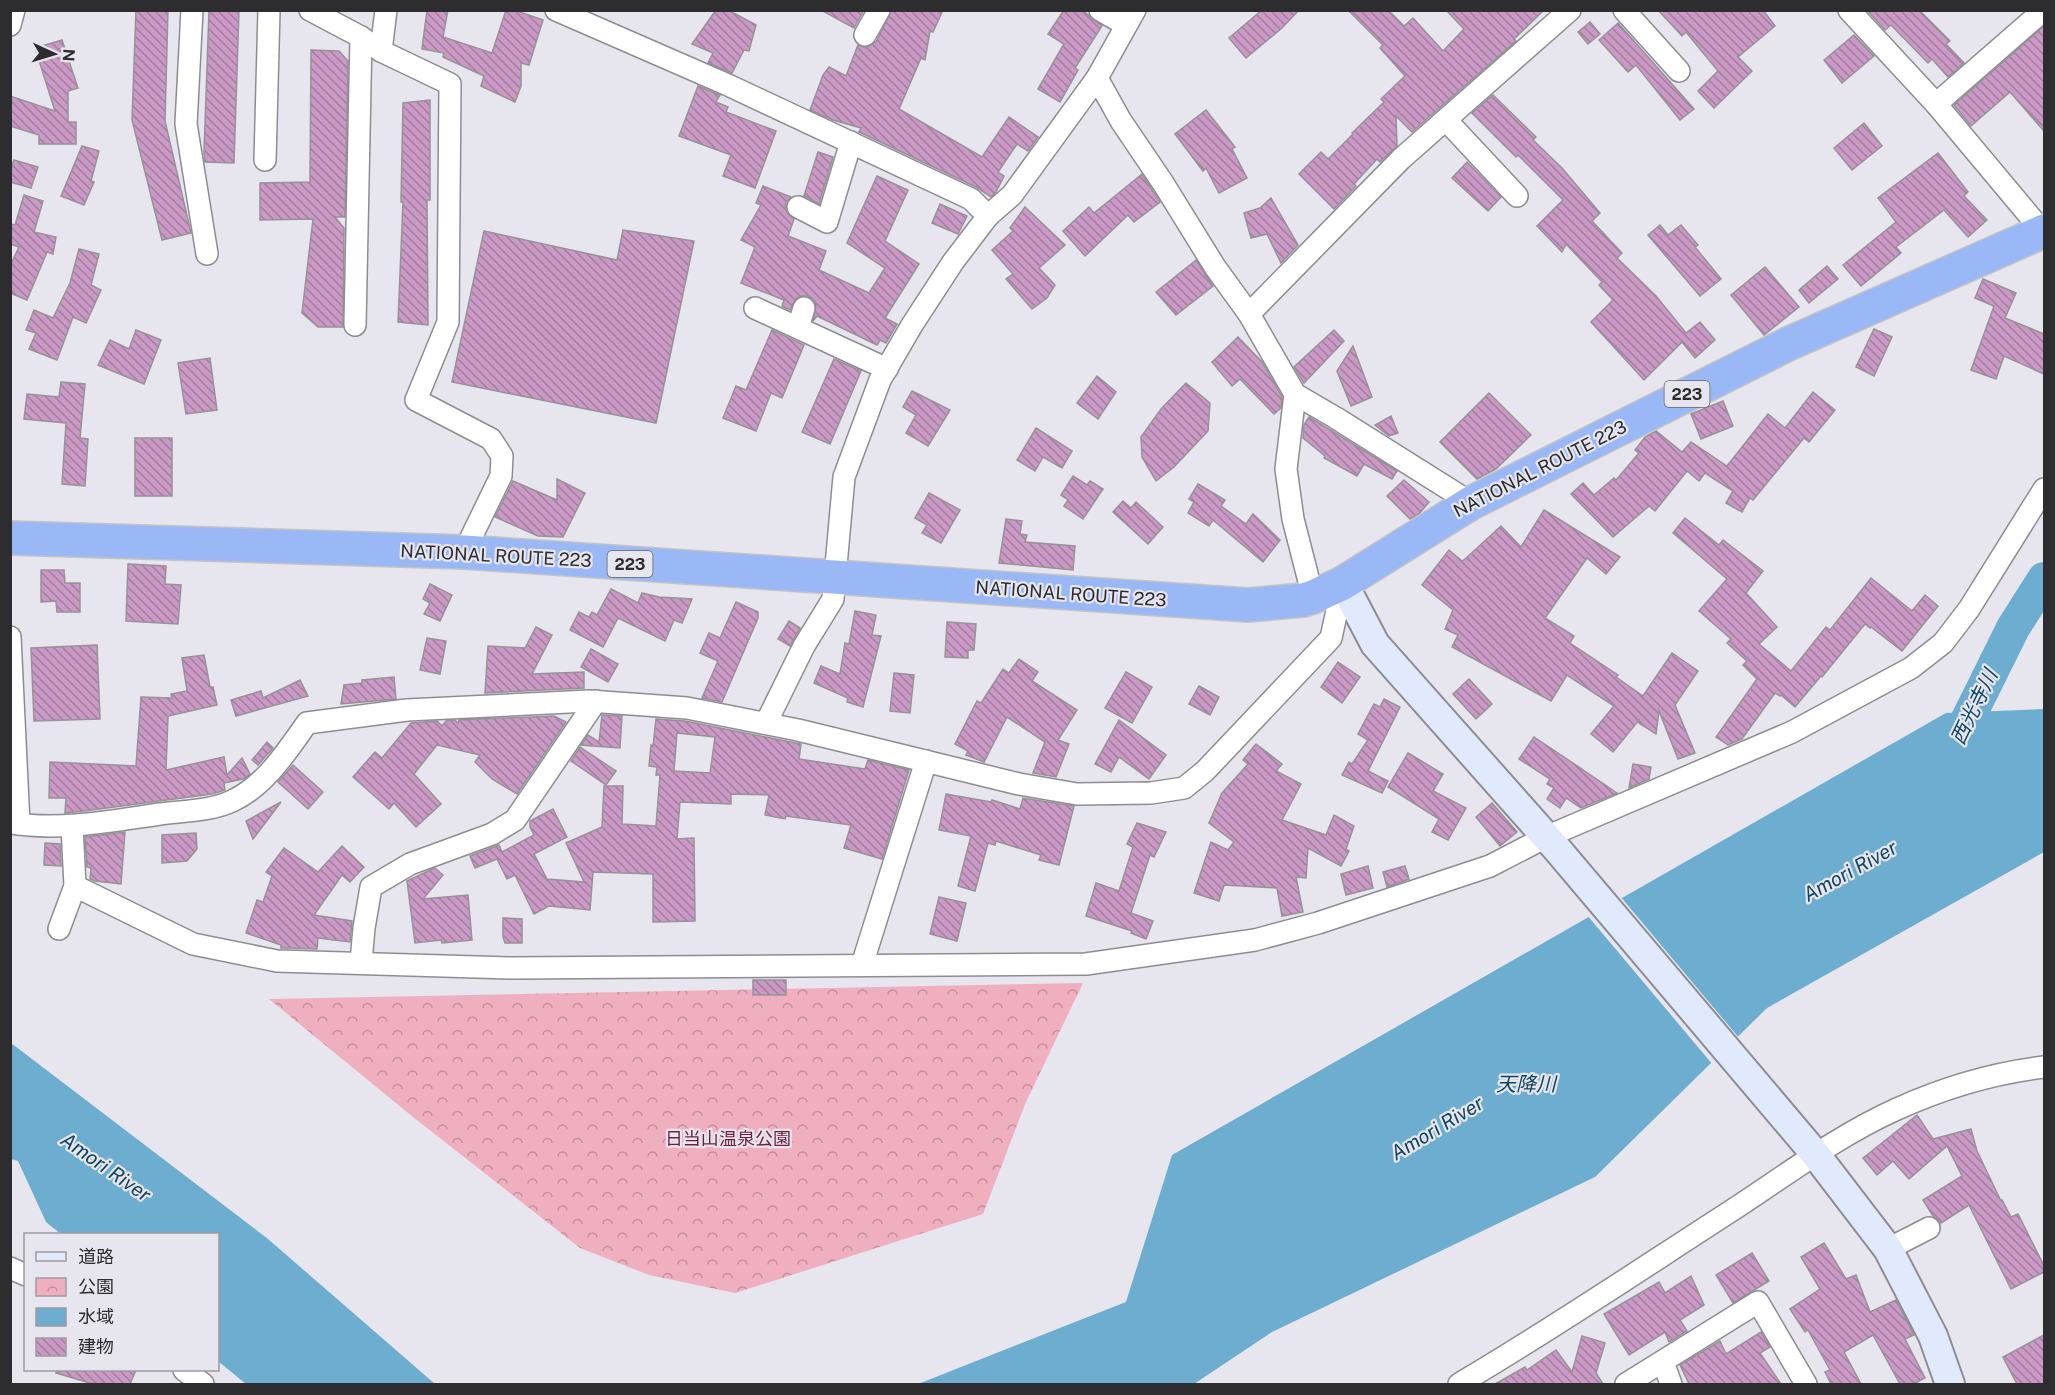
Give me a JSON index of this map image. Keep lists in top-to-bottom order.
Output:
{
  "streets": {
    "highway": ["223", "NATIONAL ROUTE 223"]
  },
  "water": ["西光寺川", "Amori River", "天降川"],
  "parks": ["日当山温泉公園"],
  "legend": [
    "道路",
    "公園",
    "水域",
    "建物"
  ],
  "north": "right"
}
